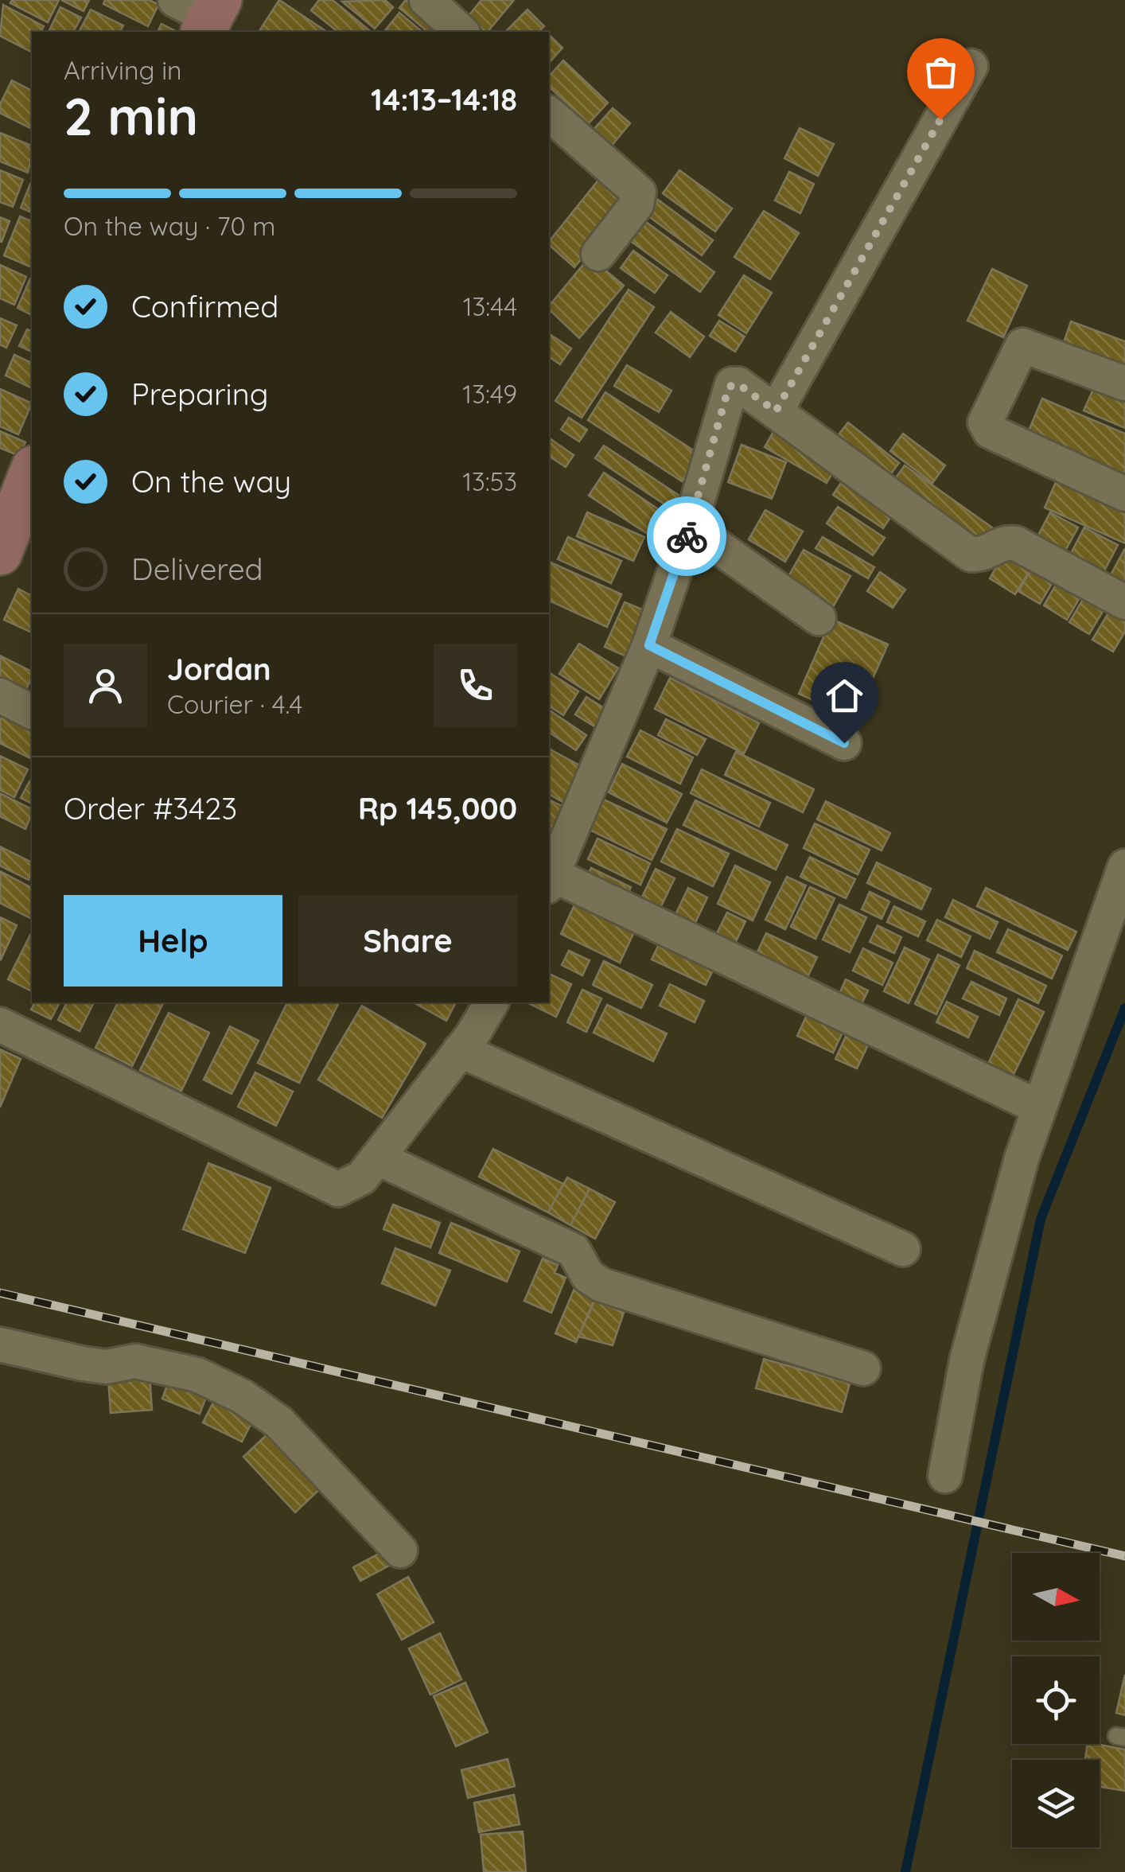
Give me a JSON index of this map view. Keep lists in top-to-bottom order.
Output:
{
  "north": "right",
  "page": {
    "heading": ["2 min", "Arriving in", "14:13–14:18"],
    "panel": [
      "Jordan",
      "Courier · 4.4",
      "Order #3423",
      "Rp 145,000"
    ],
    "bar": "On the way · 70 m",
    "list": [
      ["Confirmed", "13:44"],
      ["Preparing", "13:49"],
      ["On the way", "13:53"],
      "Delivered"
    ],
    "buttons": ["Help", "Share"]
  }
}
